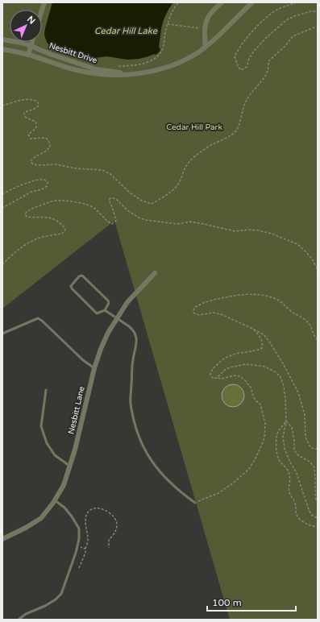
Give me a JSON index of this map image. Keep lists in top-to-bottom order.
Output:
{
  "streets": {
    "street": ["Nesbitt Drive", "Nesbitt Lane"]
  },
  "water": ["Cedar Hill Lake"],
  "parks": ["Cedar Hill Park"],
  "scale_bar": "100 m",
  "north": "top right"
}
